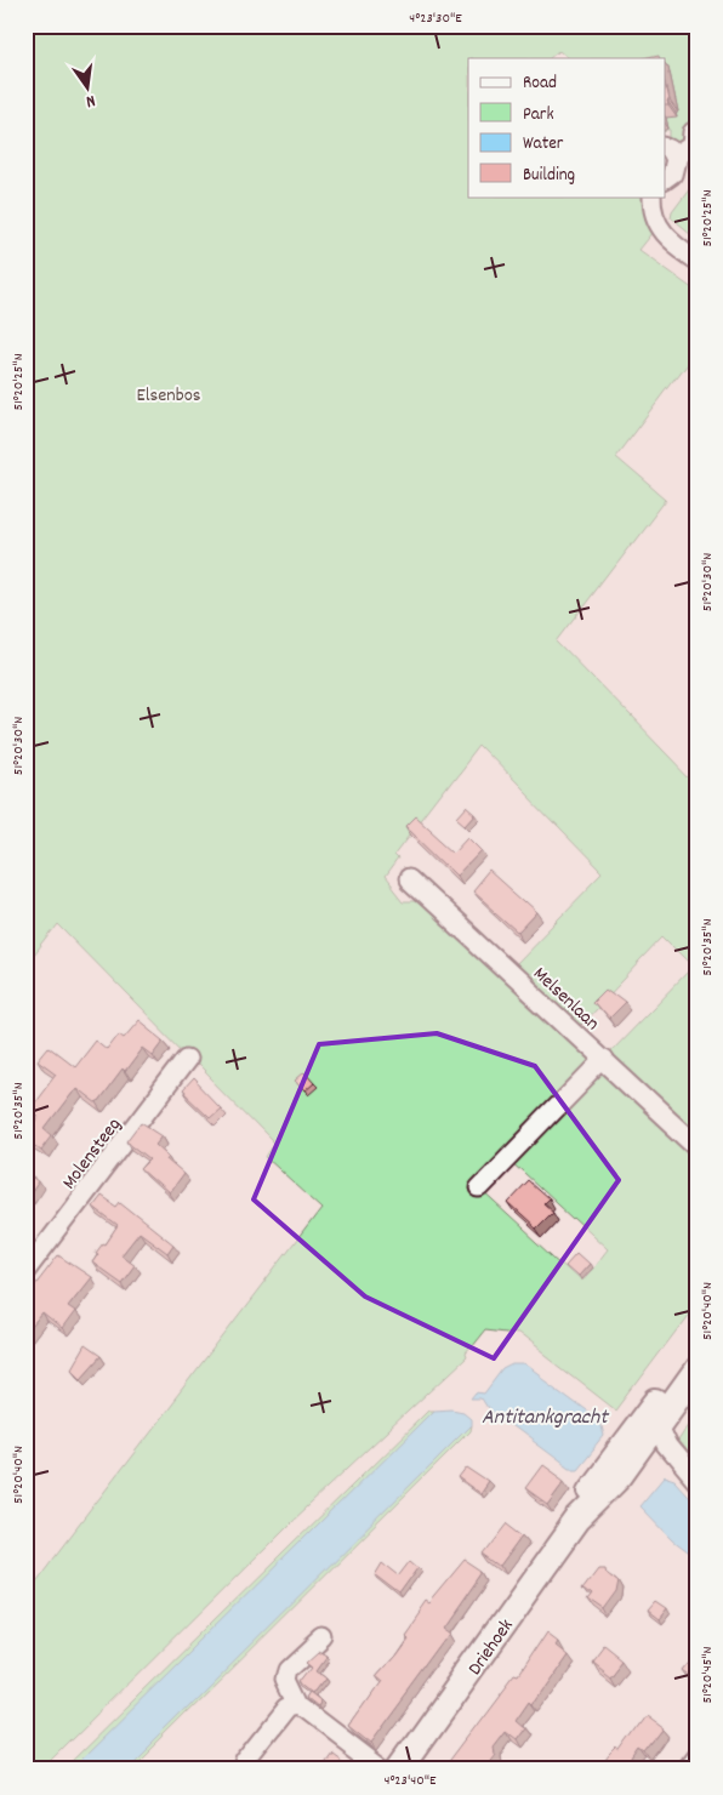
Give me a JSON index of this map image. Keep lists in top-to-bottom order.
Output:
{
  "streets": {
    "main road": ["Driehoek"],
    "street": ["Melsenlaan", "Molensteeg"]
  },
  "water": ["Antitankgracht"],
  "parks": ["Elsenbos"],
  "legend": [
    "Road",
    "Park",
    "Water",
    "Building"
  ],
  "north": "bottom",
  "coordinates": [
    "4°23'30\"E",
    "51°20'25\"N",
    "51°20'30\"N",
    "51°20'35\"N",
    "51°20'40\"N",
    "51°20'45\"N",
    "4°23'40\"E"
  ]
}
